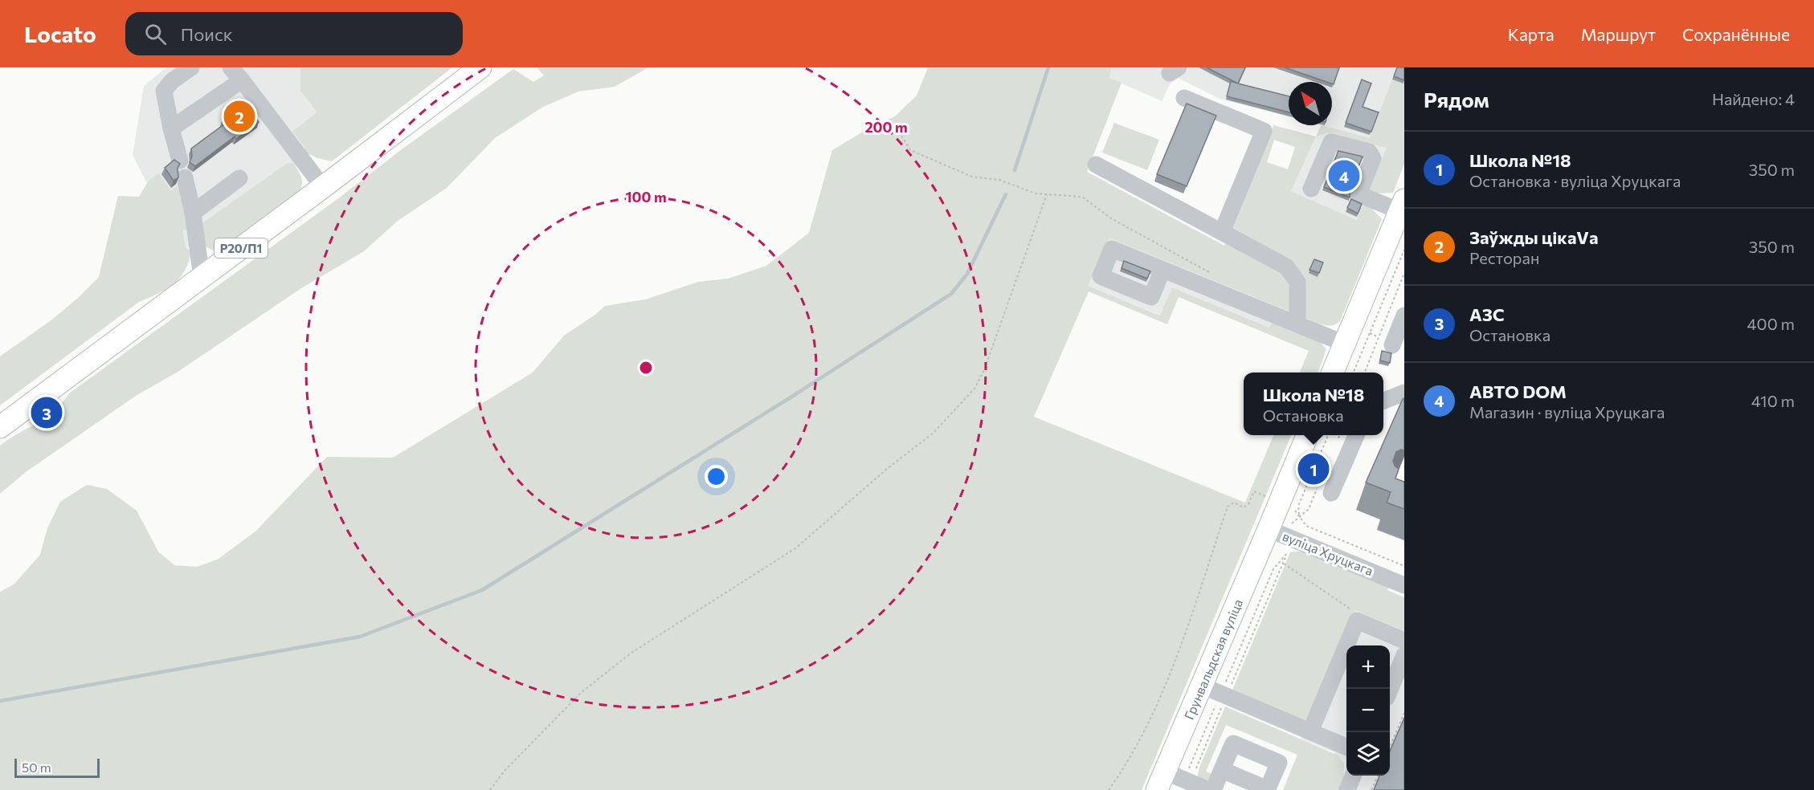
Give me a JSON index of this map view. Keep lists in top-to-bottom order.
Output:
{
  "streets": {
    "main road": ["Р20/П1", "вуліца Хруцкага", "Грунвальдская вуліца"]
  },
  "crossings": [
    ["вуліца Хруцкага", "Грунвальдская вуліца"]
  ],
  "scale_bar": "50 m",
  "north": "top left",
  "page": {
    "header": "Locato",
    "search": "Поиск",
    "nav": ["Карта", "Маршрут", "Сохранённые"],
    "heading": ["Рядом", "Найдено: 4"],
    "pins": [
      "2",
      "4",
      "3",
      "1"
    ],
    "list": [
      {
        "mark": "1",
        "name": "Школа №18",
        "note": "Остановка · вуліца Хруцкага",
        "value": "350 m"
      },
      {
        "mark": "2",
        "name": "Заўжды цікаVа",
        "note": "Ресторан",
        "value": "350 m"
      },
      {
        "mark": "3",
        "name": "АЗС",
        "note": "Остановка",
        "value": "400 m"
      },
      {
        "mark": "4",
        "name": "АВТО DOM",
        "note": "Магазин · вуліца Хруцкага",
        "value": "410 m"
      }
    ],
    "popup": ["Школа №18", "Остановка"],
    "map_buttons": ["+", "−"],
    "scale": "50 m"
  },
  "rings": ["200 m", "100 m"]
}
